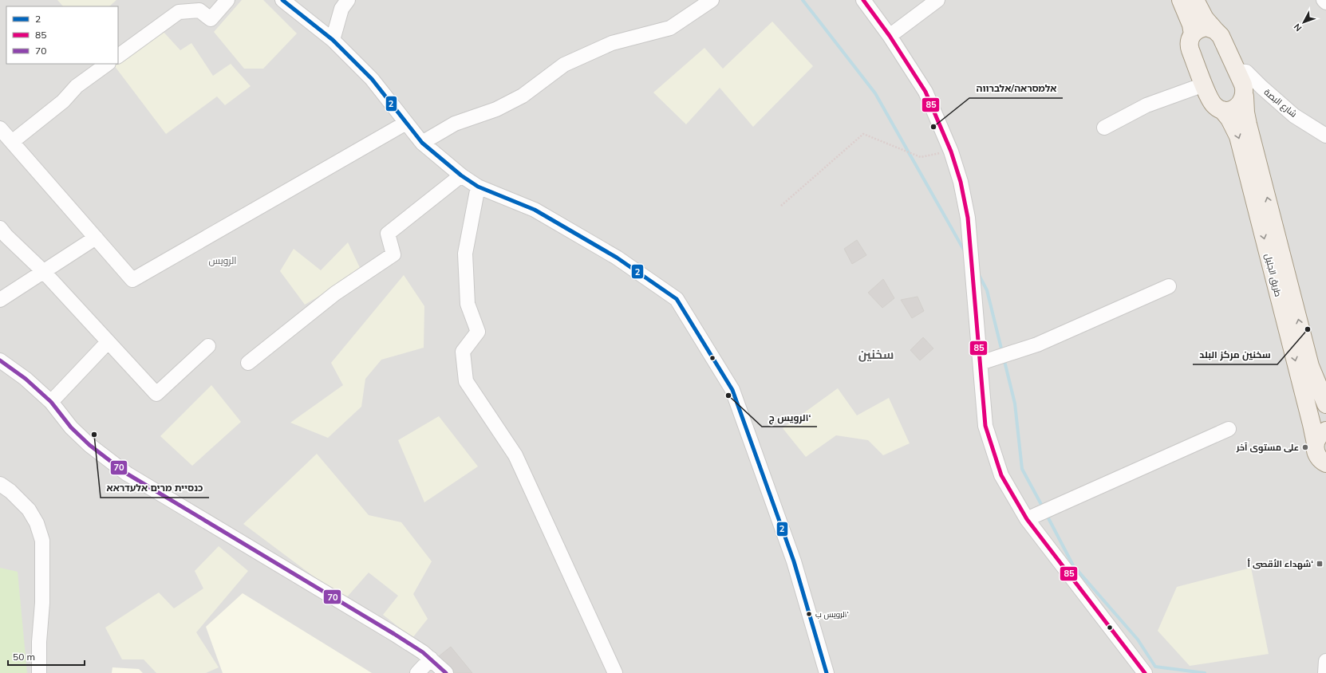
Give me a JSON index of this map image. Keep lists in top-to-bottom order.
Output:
{
  "streets": {
    "main road": ["طريق الجليل"],
    "street": ["شارع البصة"]
  },
  "crossings": [
    ["شارع البصة", "طريق الجليل"]
  ],
  "districts": ["الرويس", "سخنين"],
  "places": {
    "other": [
      "אלמסראה/אלברווה",
      "سخنين مركز البلد",
      "الرويس ج‘",
      "כנסיית מרים אלעדראא",
      "على مستوى آخر",
      "الرويس ب‘"
    ],
    "transit": ["شهداء الأقصى أ‘"]
  },
  "lines": ["transit line 2", "transit line 85", "transit line 70"],
  "legend": ["2", "85", "70"],
  "scale_bar": "50 m",
  "north": "bottom left"
}
